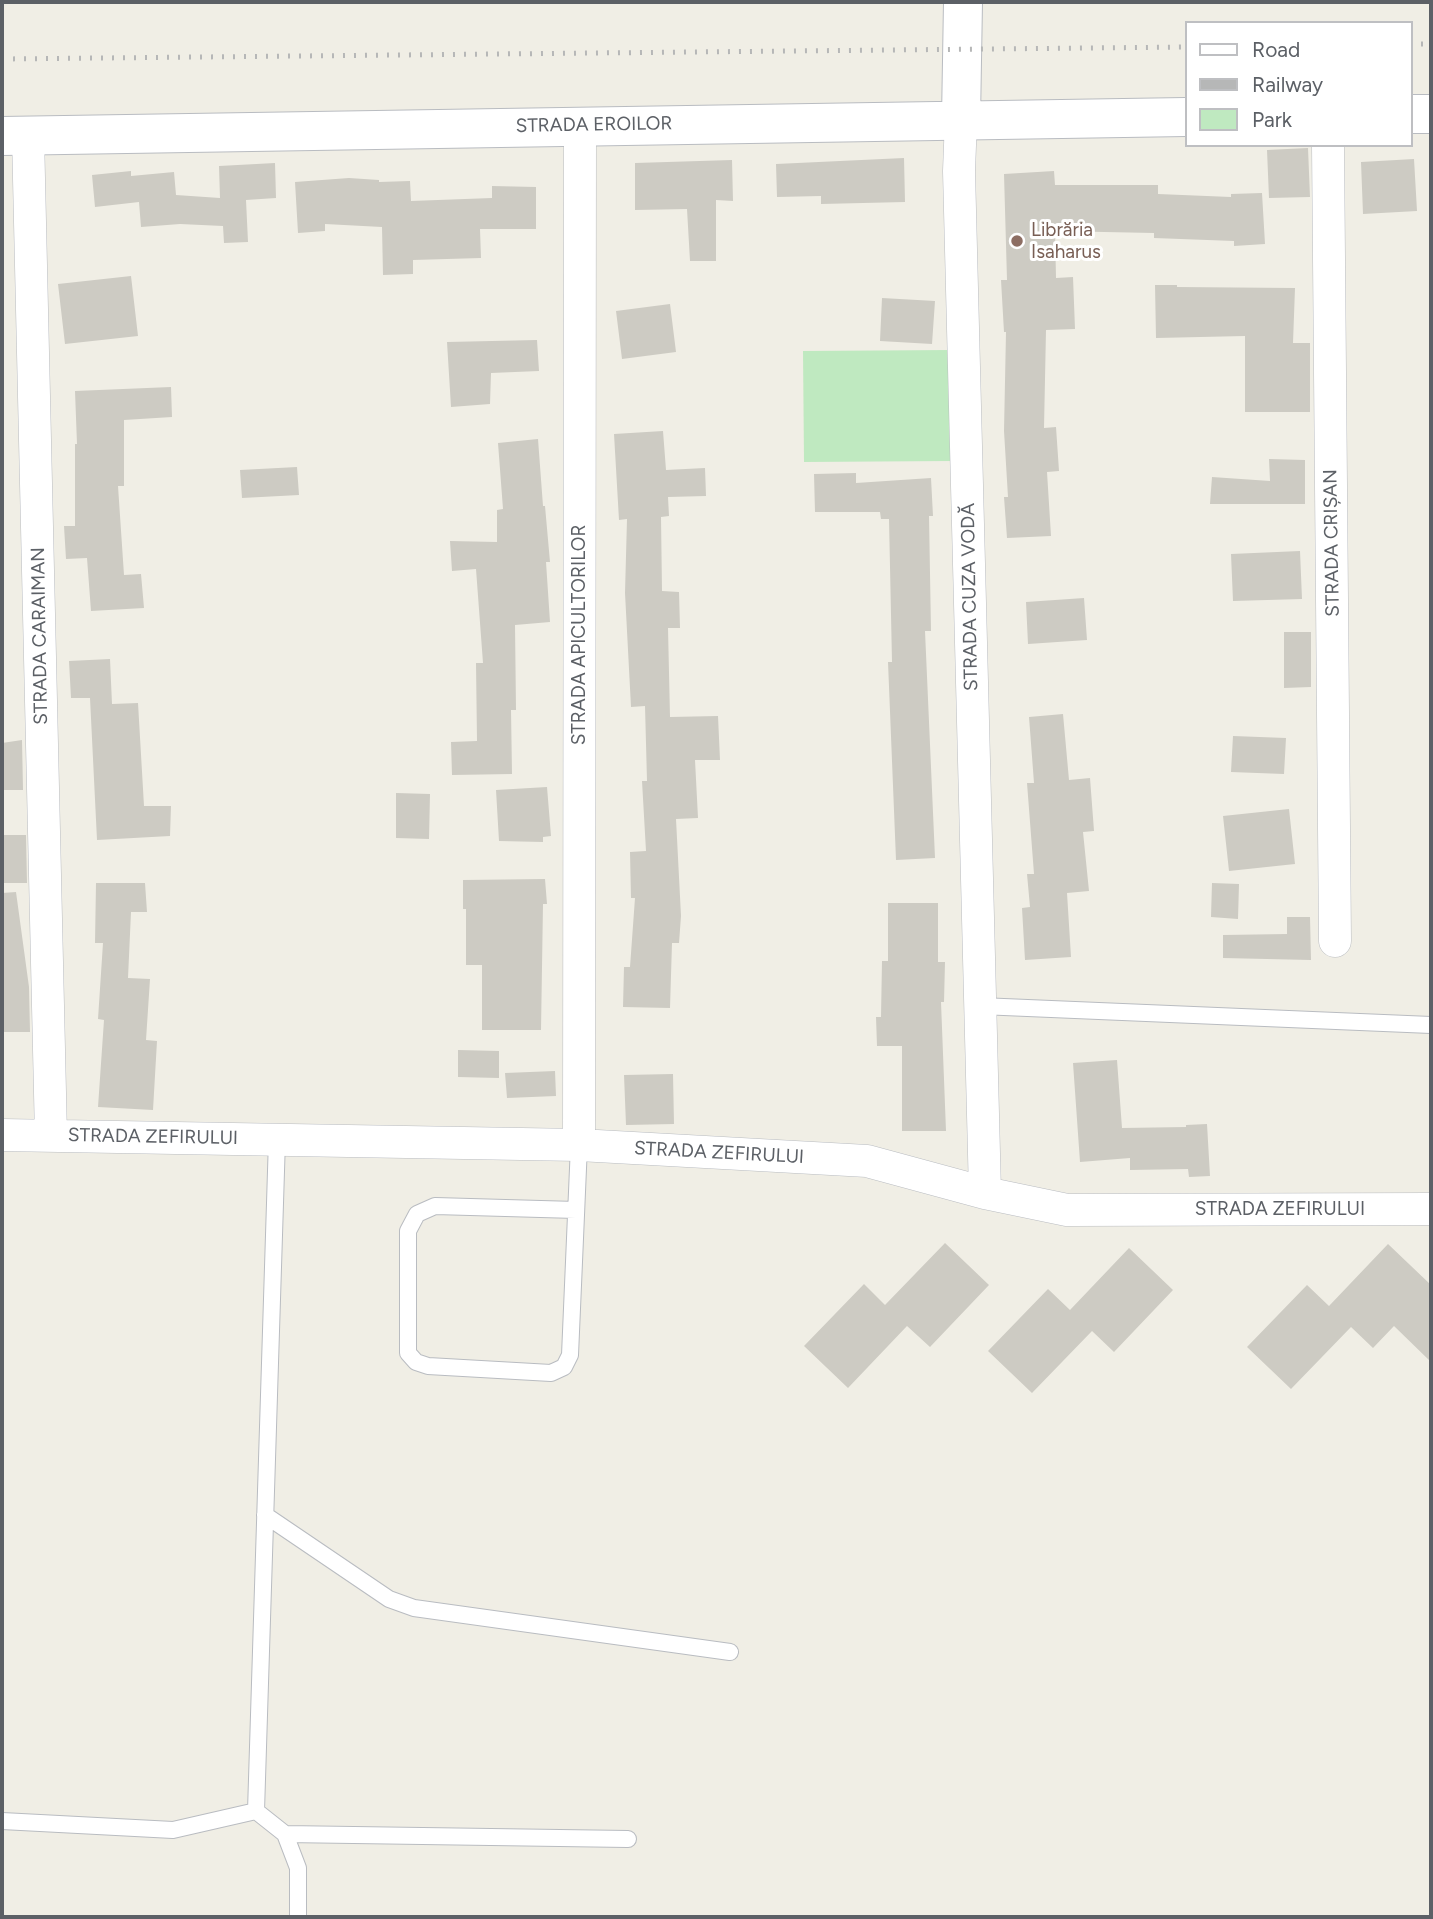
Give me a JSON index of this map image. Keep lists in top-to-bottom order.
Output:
{
  "streets": {
    "street": [
      "STRADA EROILOR",
      "STRADA CRIȘAN",
      "STRADA CUZA VODĂ",
      "STRADA APICULTORILOR",
      "STRADA CARAIMAN",
      "STRADA ZEFIRULUI"
    ]
  },
  "crossings": [
    ["STRADA EROILOR", "STRADA CUZA VODĂ"],
    ["STRADA EROILOR", "STRADA APICULTORILOR"],
    ["STRADA EROILOR", "STRADA CARAIMAN"],
    ["STRADA CUZA VODĂ", "STRADA ZEFIRULUI"],
    ["STRADA APICULTORILOR", "STRADA ZEFIRULUI"],
    ["STRADA CARAIMAN", "STRADA ZEFIRULUI"]
  ],
  "places": ["Librăria Isaharus"],
  "legend": ["Road", "Railway", "Park"]
}
